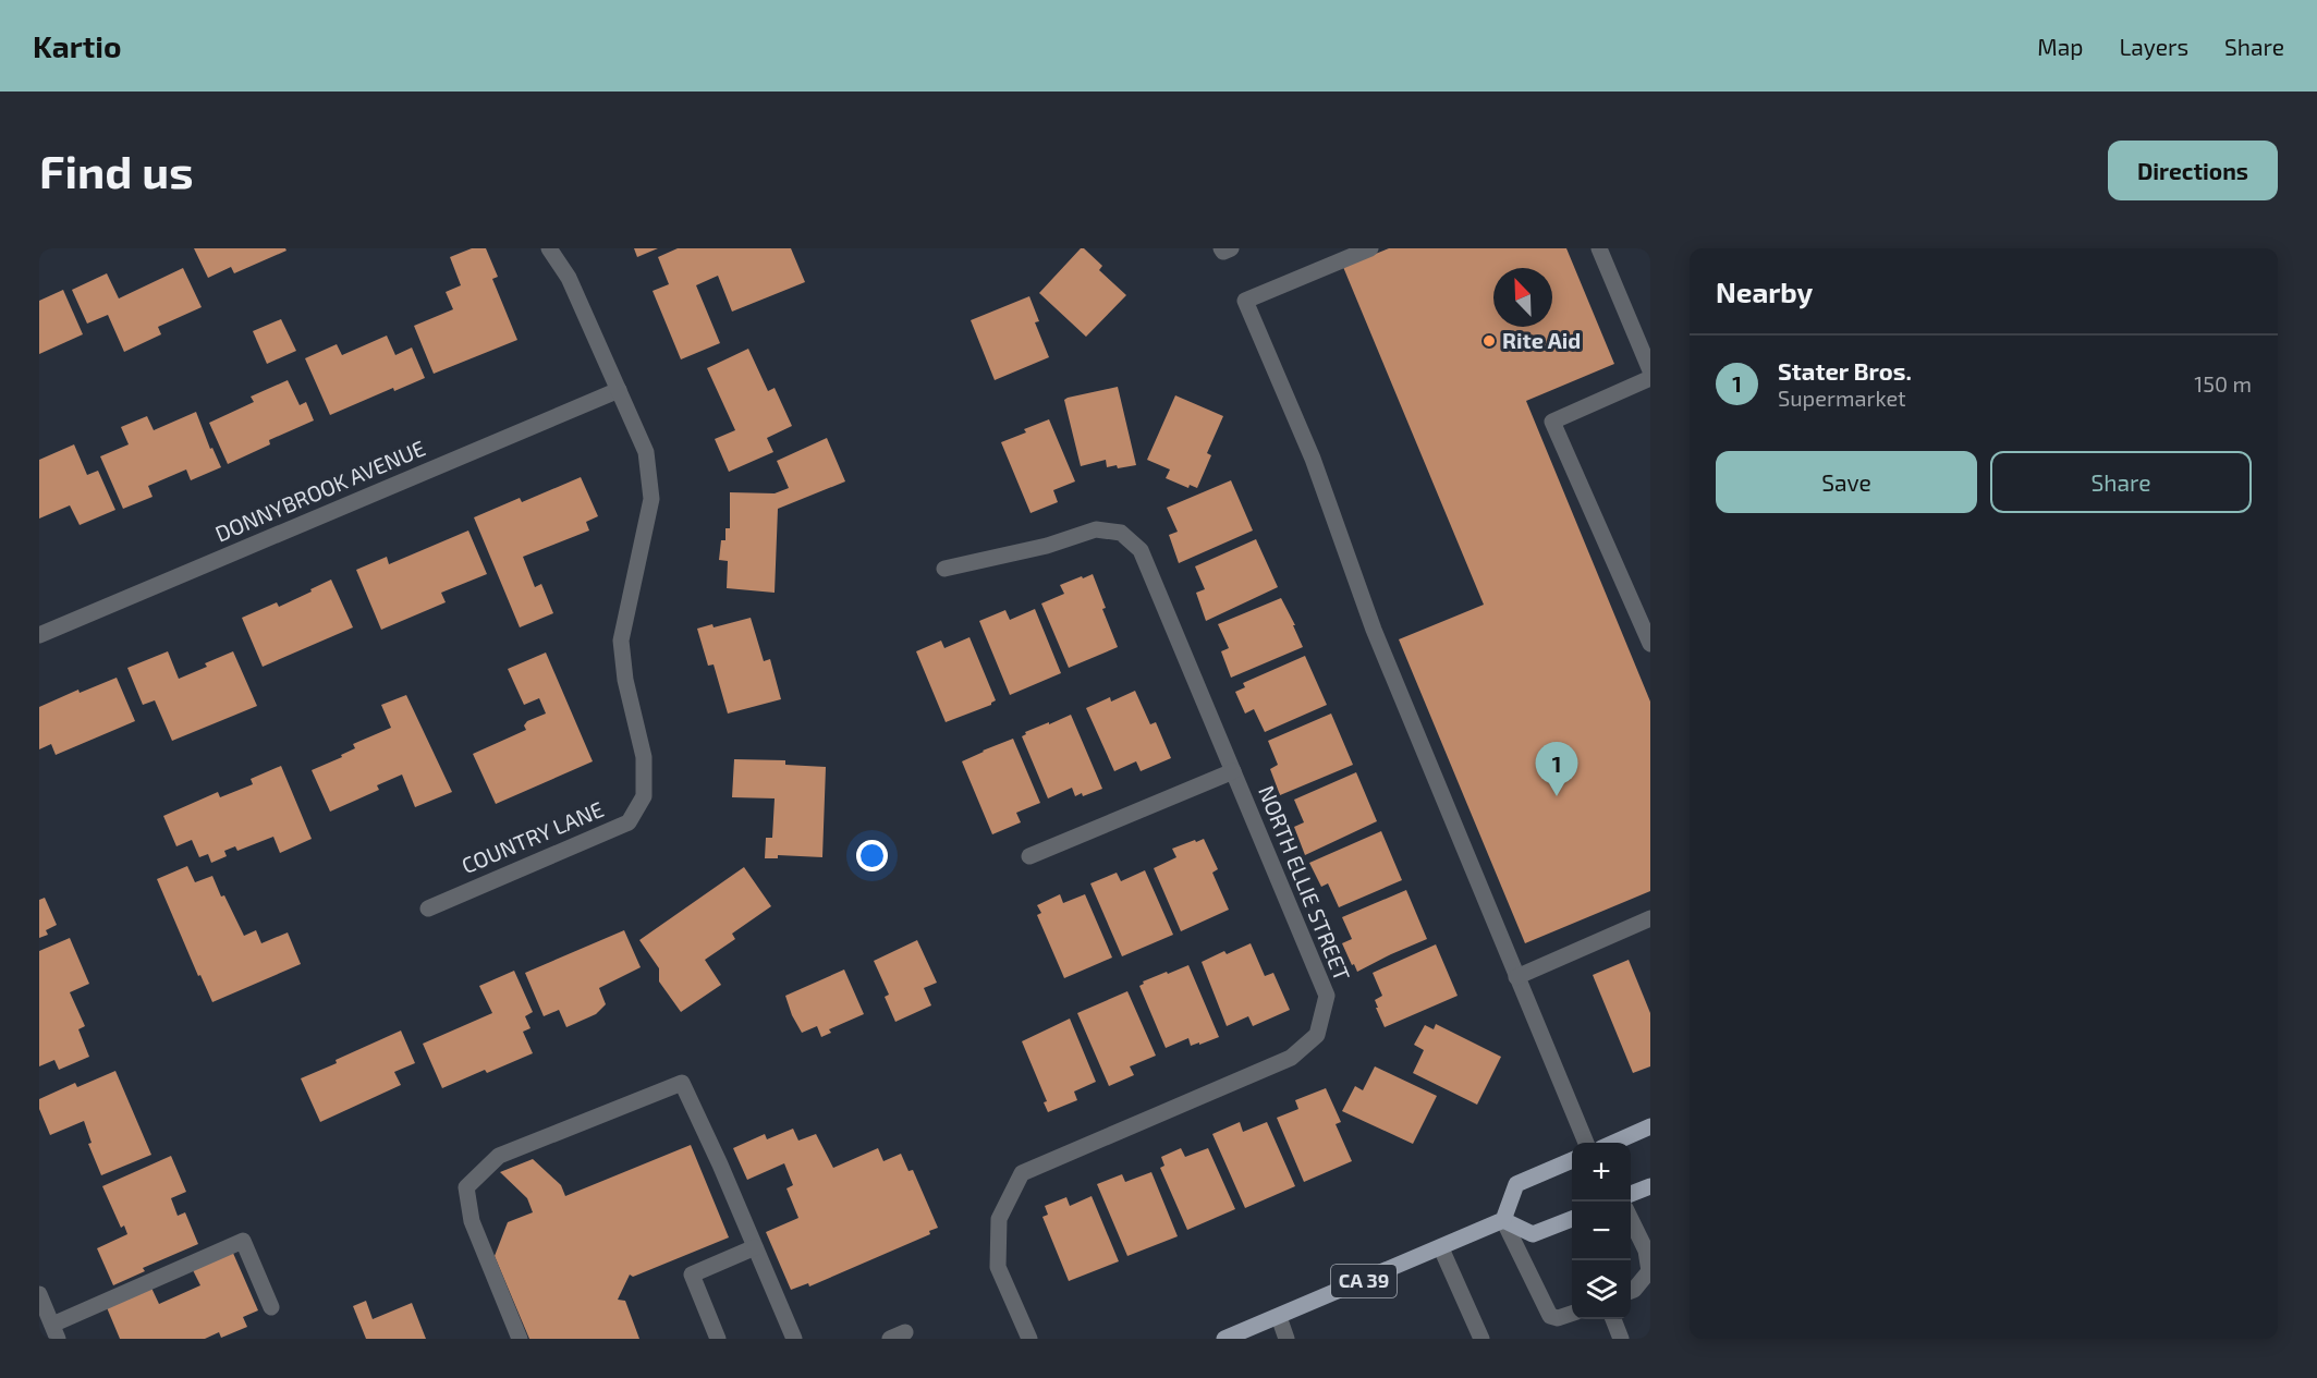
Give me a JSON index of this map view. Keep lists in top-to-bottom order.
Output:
{
  "streets": {
    "main road": ["CA 39"],
    "street": ["DONNYBROOK AVENUE", "COUNTRY LANE", "NORTH ELLIE STREET"]
  },
  "crossings": [
    ["DONNYBROOK AVENUE", "COUNTRY LANE"]
  ],
  "places": ["Rite Aid"],
  "north": "top left",
  "page": {
    "header": "Kartio",
    "nav": ["Map", "Layers", "Share"],
    "buttons": [
      "Directions",
      ["Save", "Share"]
    ],
    "title": "Find us",
    "heading": "Nearby",
    "list": [
      {
        "mark": "1",
        "name": "Stater Bros.",
        "note": "Supermarket",
        "value": "150 m"
      }
    ],
    "pins": "1",
    "map_buttons": ["+", "−"]
  }
}
